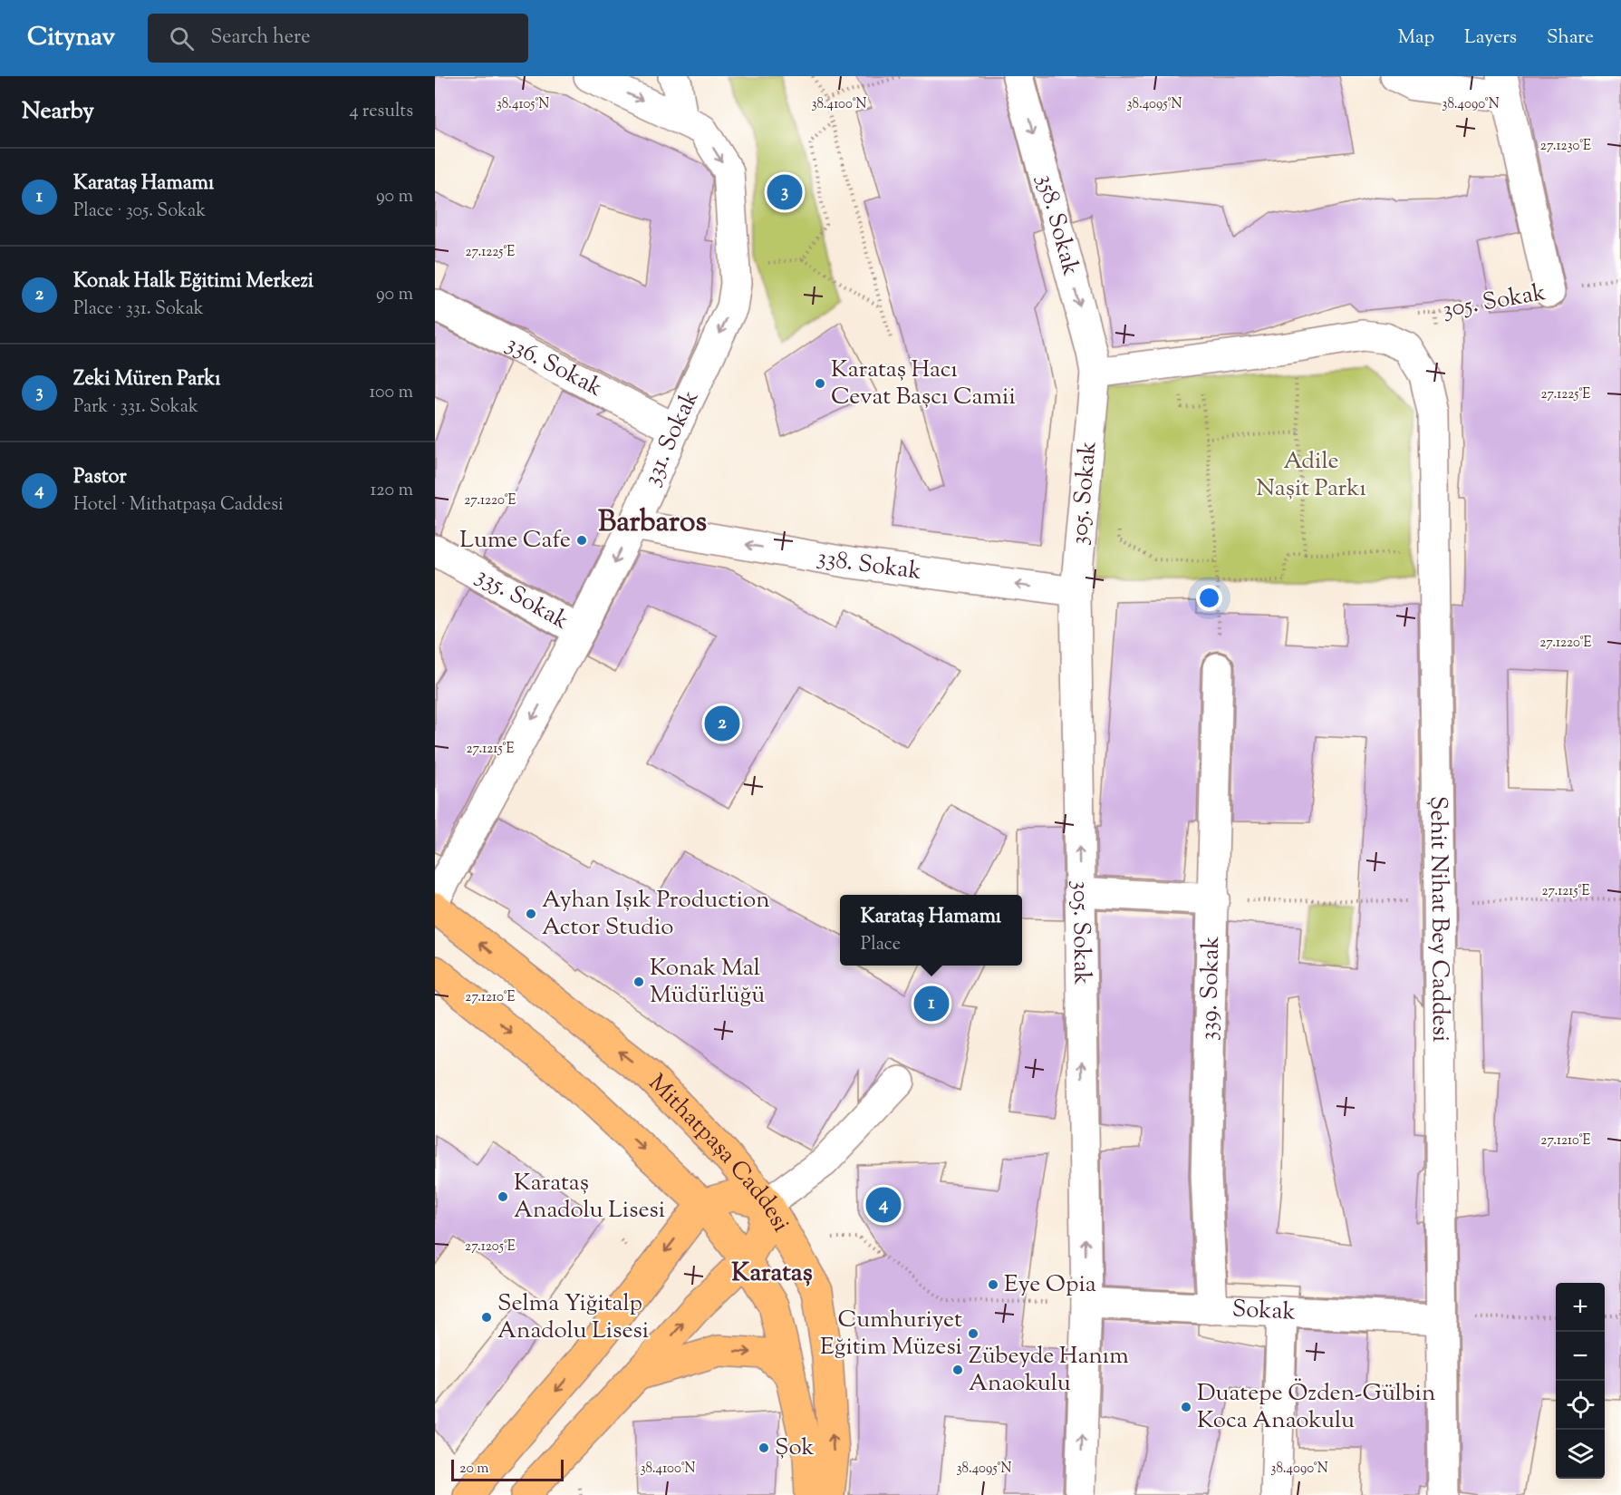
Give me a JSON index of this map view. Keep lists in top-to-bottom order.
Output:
{
  "streets": {
    "main road": ["Mithatpaşa Caddesi"],
    "street": [
      "358. Sokak",
      "305. Sokak",
      "336. Sokak",
      "331. Sokak",
      "338. Sokak",
      "335. Sokak",
      "Şehit Nihat Bey Caddesi",
      "339. Sokak",
      "Sokak"
    ]
  },
  "crossings": [
    ["358. Sokak", "305. Sokak"],
    ["305. Sokak", "338. Sokak"],
    ["305. Sokak", "Sokak"],
    ["336. Sokak", "331. Sokak"],
    ["331. Sokak", "338. Sokak"],
    ["331. Sokak", "335. Sokak"],
    ["Şehit Nihat Bey Caddesi", "Sokak"],
    ["339. Sokak", "Sokak"]
  ],
  "one_way": [
    "358. Sokak",
    "305. Sokak",
    "331. Sokak",
    "338. Sokak"
  ],
  "districts": ["Barbaros", "Karataş"],
  "parks": ["Adile Naşit Parkı"],
  "places": [
    "Karataş Hacı Cevat Başcı Camii",
    "Lume Cafe",
    "Ayhan Işık Production Actor Studio",
    "Konak Mal Müdürlüğü",
    "Karataş Anadolu Lisesi",
    "Eye Opia",
    "Selma Yiğitalp Anadolu Lisesi",
    "Cumhuriyet Eğitim Müzesi",
    "Zübeyde Hanım Anaokulu",
    "Duatepe Özden-Gülbin Koca Anaokulu",
    "Şok"
  ],
  "scale_bar": "20 m",
  "page": {
    "header": "Citynav",
    "search": "Search here",
    "nav": ["Map", "Layers", "Share"],
    "heading": ["Nearby", "4 results"],
    "list": [
      {
        "mark": "1",
        "name": "Karataş Hamamı",
        "note": "Place · 305. Sokak",
        "value": "90 m"
      },
      {
        "mark": "2",
        "name": "Konak Halk Eğitimi Merkezi",
        "note": "Place · 331. Sokak",
        "value": "90 m"
      },
      {
        "mark": "3",
        "name": "Zeki Müren Parkı",
        "note": "Park · 331. Sokak",
        "value": "100 m"
      },
      {
        "mark": "4",
        "name": "Pastor",
        "note": "Hotel · Mithatpaşa Caddesi",
        "value": "120 m"
      }
    ],
    "pins": [
      "3",
      "2",
      "1",
      "4"
    ],
    "popup": ["Karataş Hamamı", "Place"],
    "map_buttons": ["+", "−"],
    "scale": "20 m"
  },
  "coordinates": [
    "38.4105°N",
    "38.4100°N",
    "38.4095°N",
    "38.4090°N",
    "27.1230°E",
    "27.1225°E",
    "27.1220°E",
    "27.1215°E",
    "27.1210°E",
    "27.1205°E"
  ]
}
